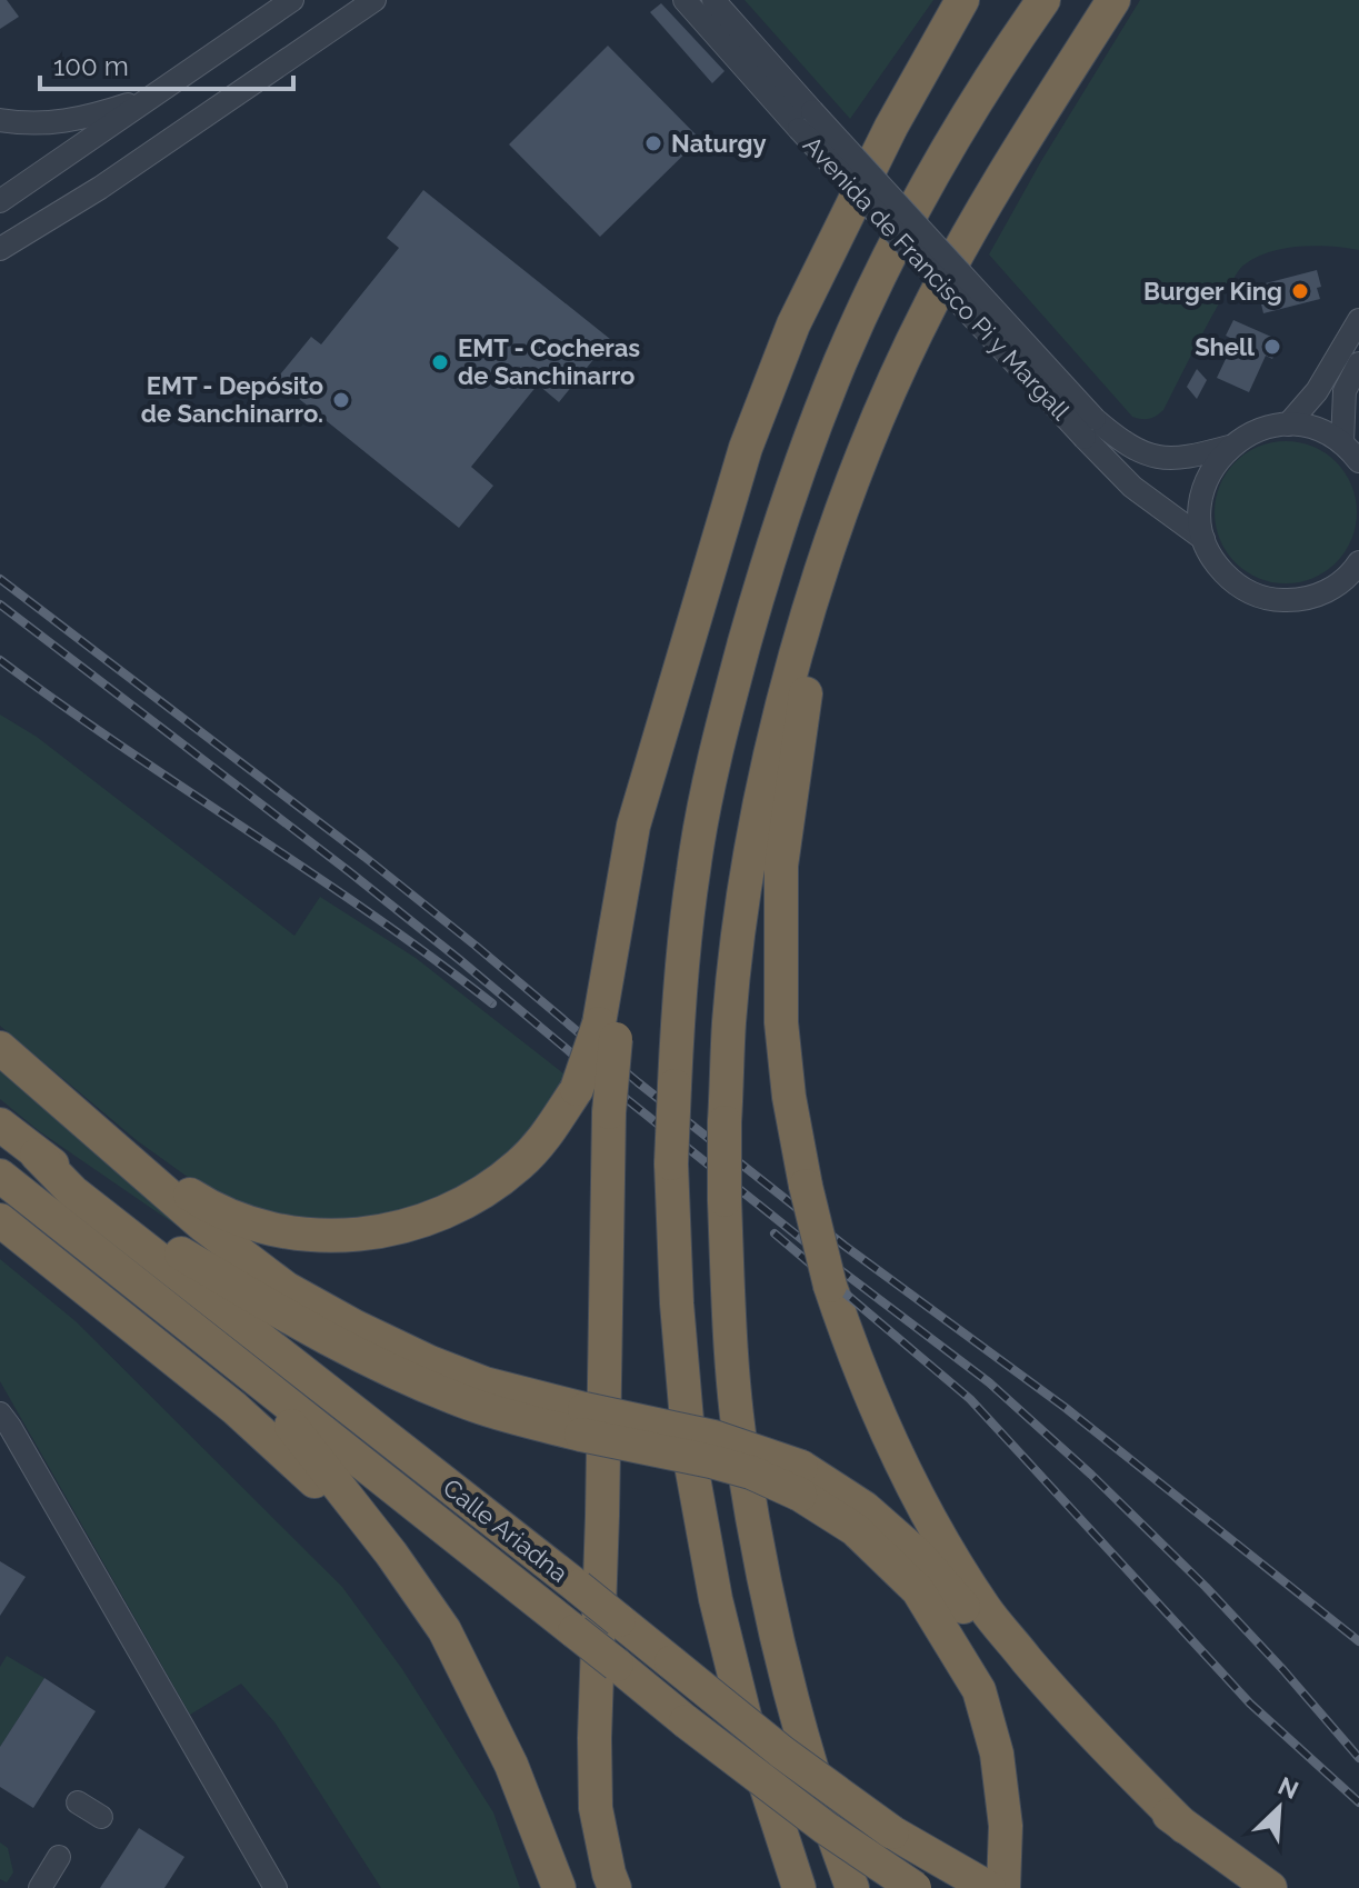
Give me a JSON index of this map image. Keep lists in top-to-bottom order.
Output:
{
  "streets": {
    "highway": ["Calle Ariadna"],
    "street": ["Avenida de Francisco Pi y Margall"]
  },
  "places": [
    "Naturgy",
    "Burger King",
    "Shell",
    "EMT - Cocheras de Sanchinarro",
    "EMT - Depósito de Sanchinarro."
  ],
  "scale_bar": "100 m",
  "north": "top right"
}
